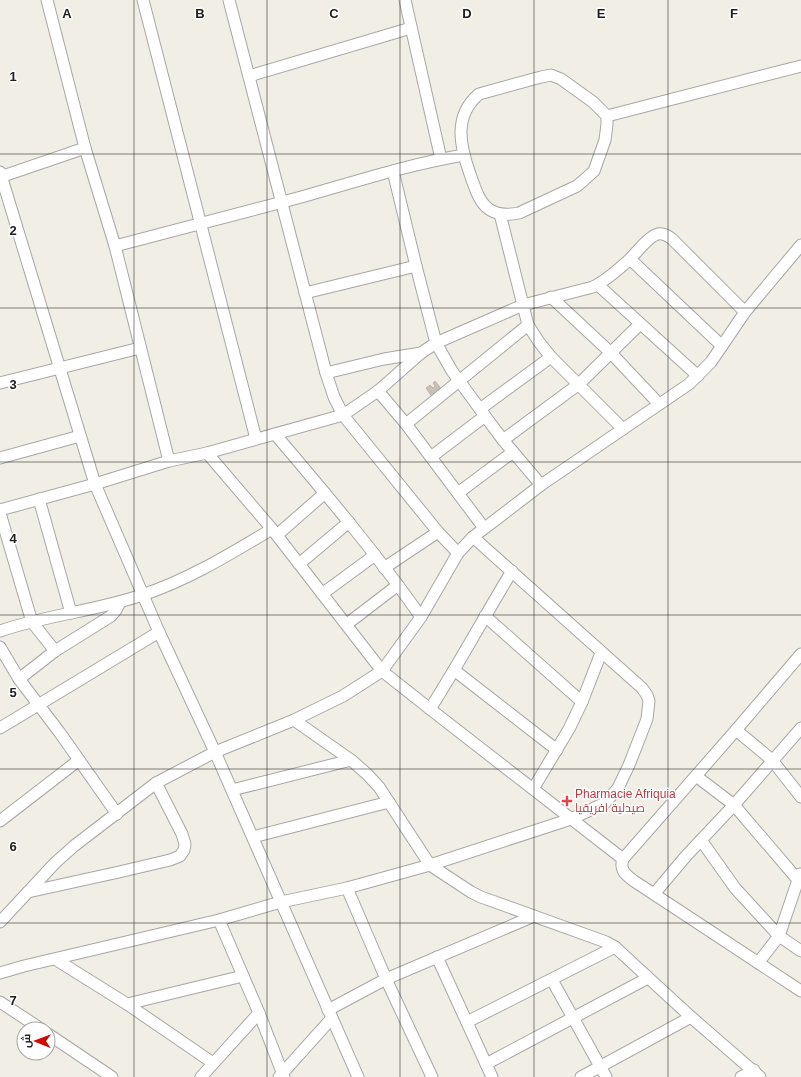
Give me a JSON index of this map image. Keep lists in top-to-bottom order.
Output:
{
  "places": {
    "health": ["Pharmacie Afriquia صيدلية افريقيا"]
  },
  "north": "left",
  "grid": {
    "columns": [
      "A",
      "B",
      "C",
      "D",
      "E",
      "F"
    ],
    "rows": [
      "1",
      "2",
      "3",
      "4",
      "5",
      "6",
      "7"
    ]
  }
}
